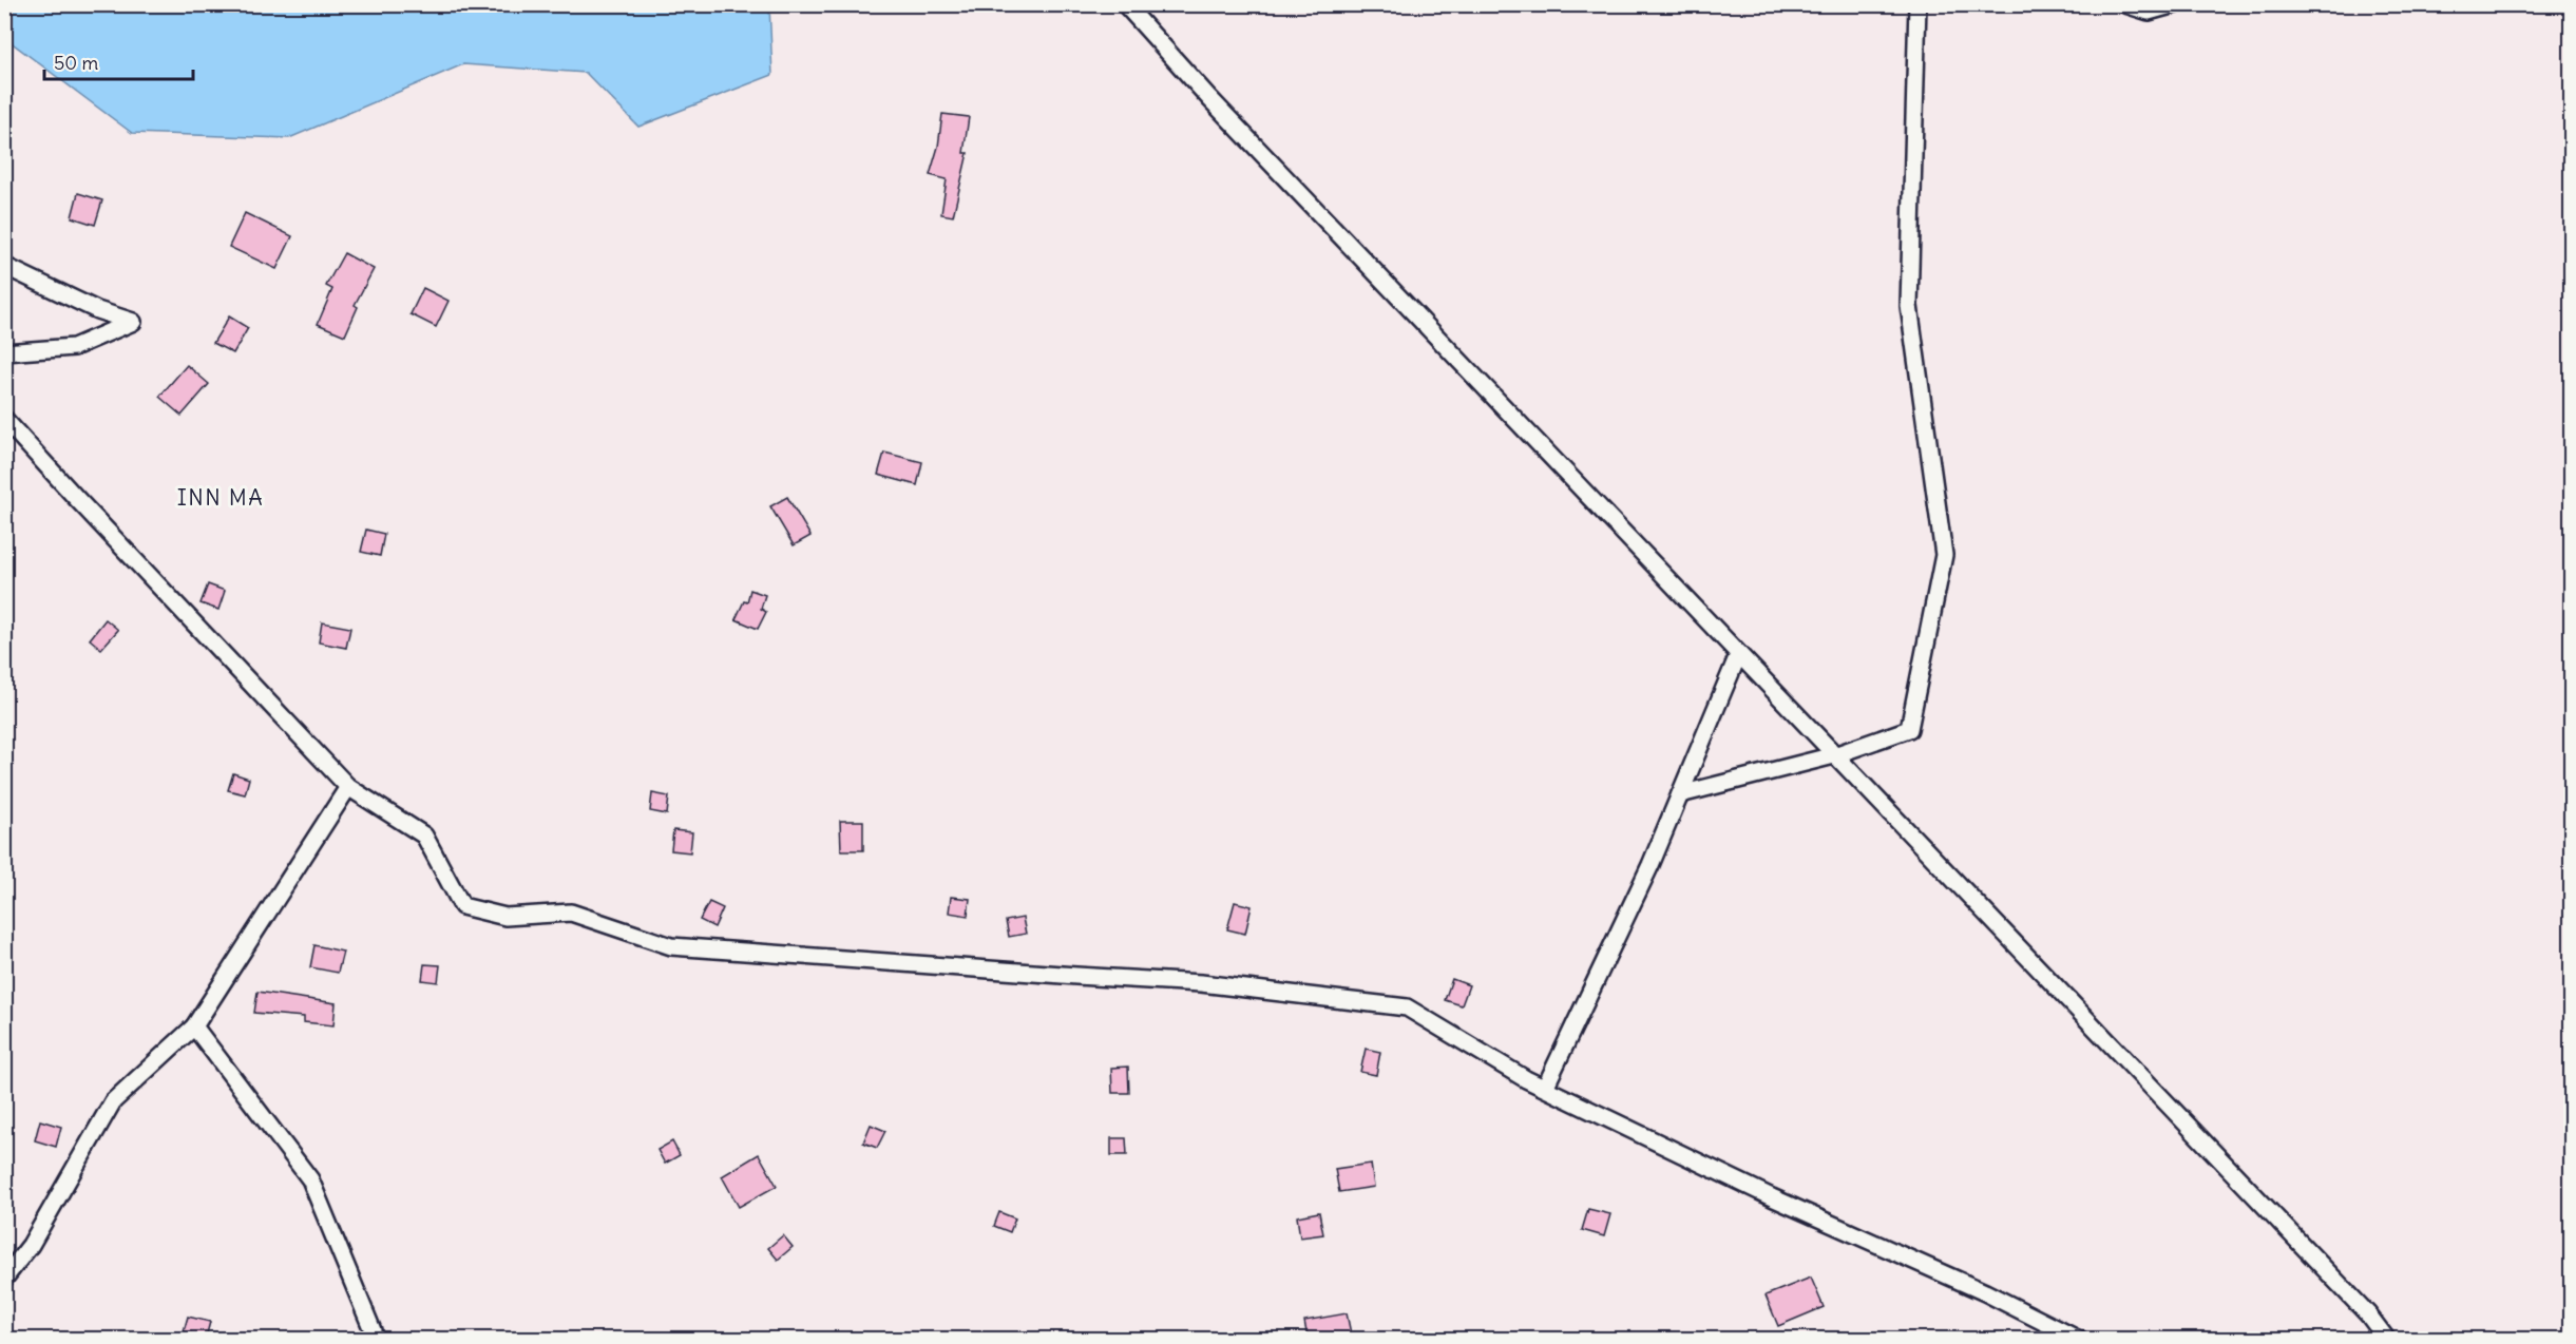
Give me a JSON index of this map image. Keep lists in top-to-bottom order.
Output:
{
  "districts": ["INN MA"],
  "scale_bar": "50 m"
}
